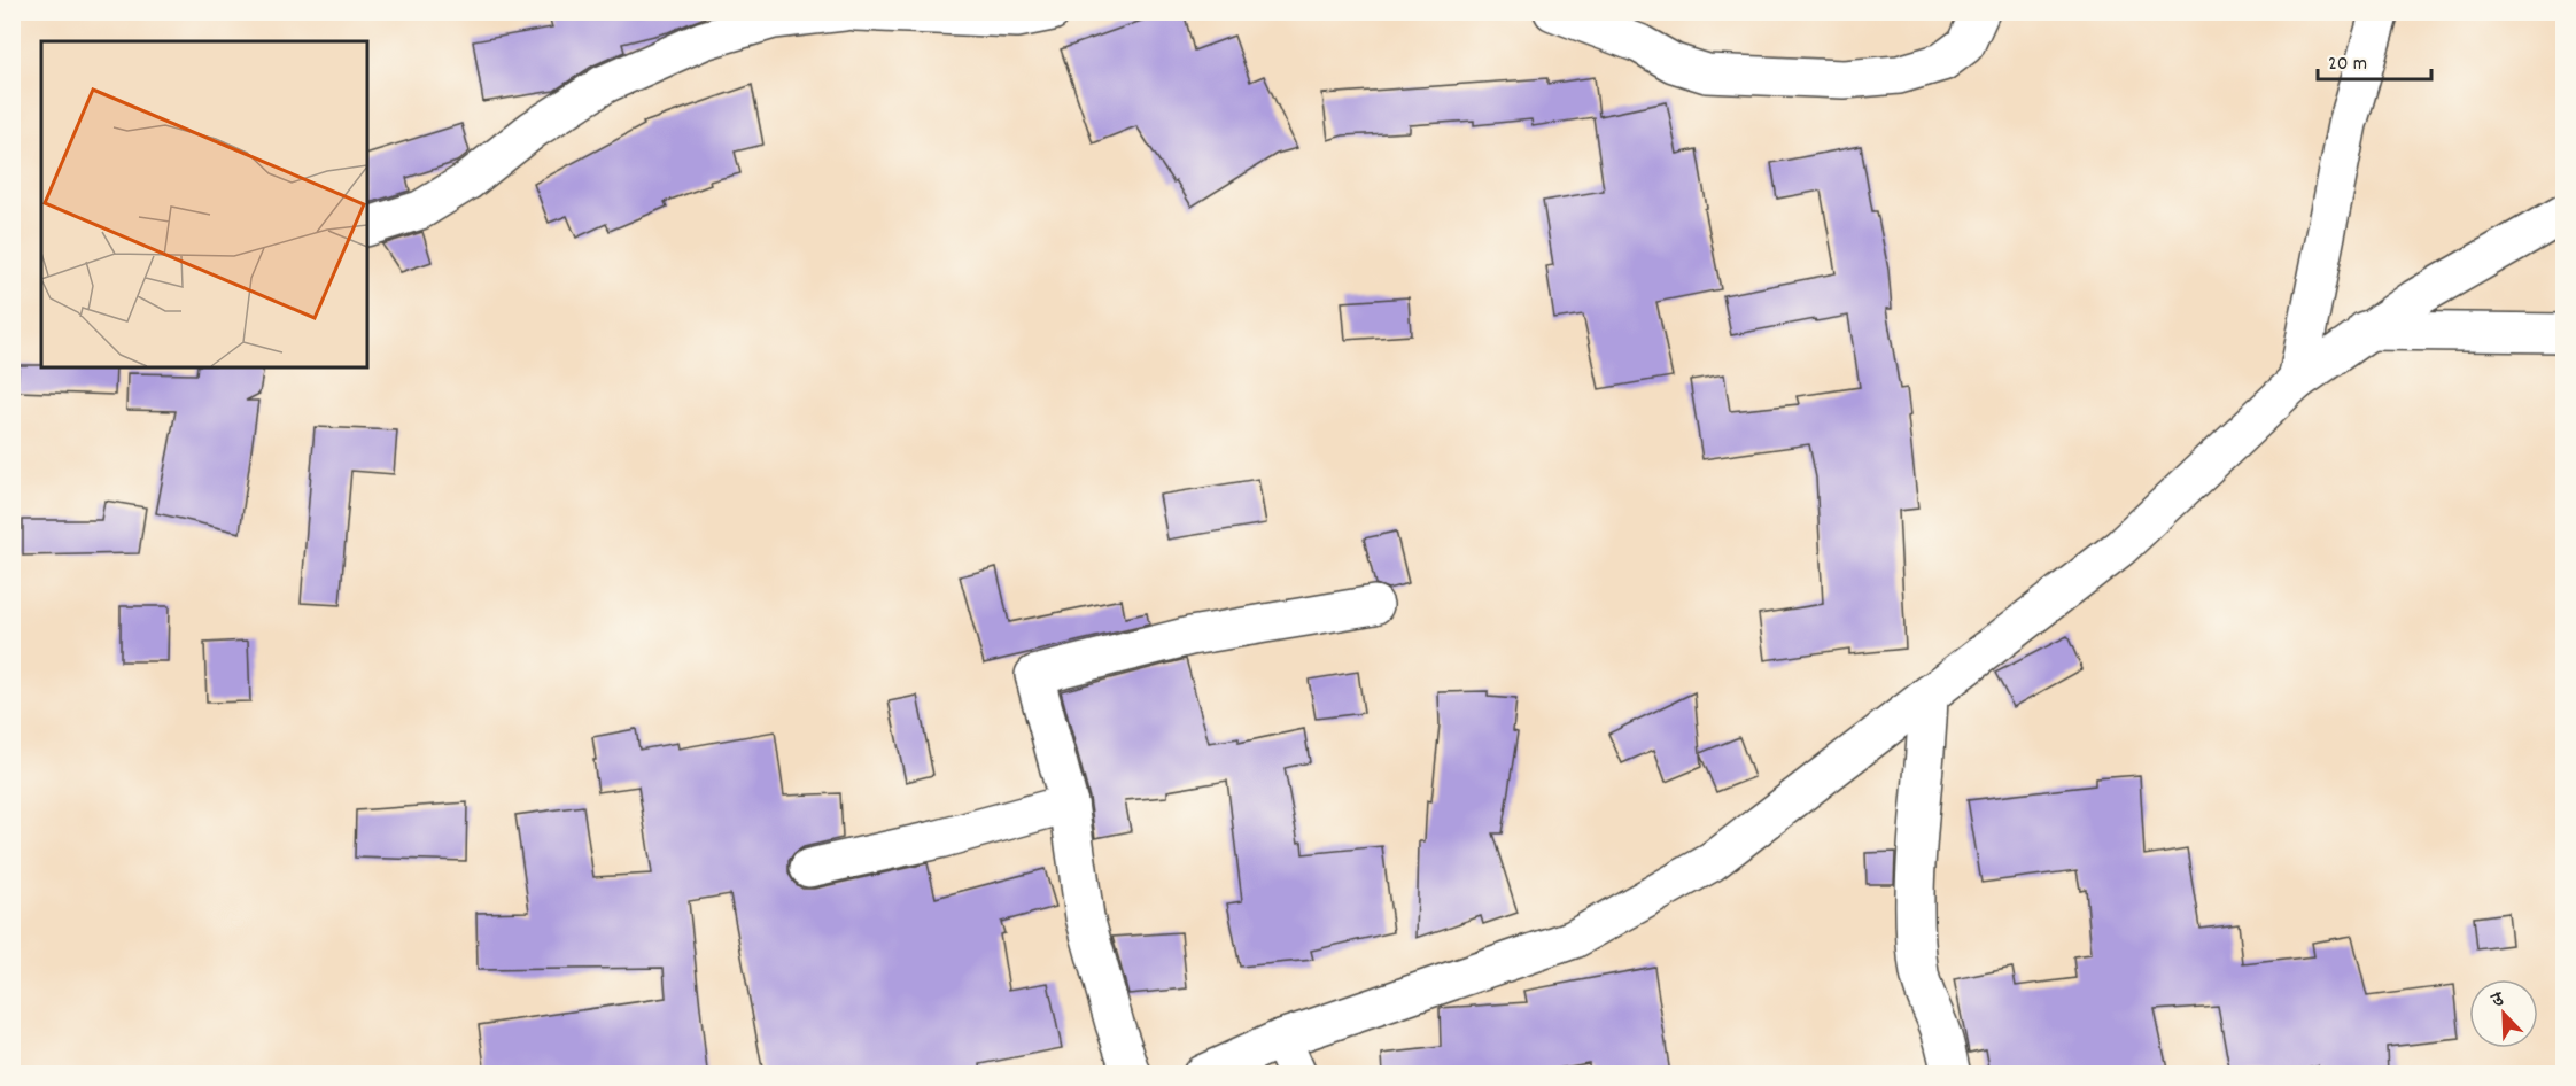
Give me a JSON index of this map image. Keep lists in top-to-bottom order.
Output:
{
  "scale_bar": "20 m",
  "north": "top left"
}
